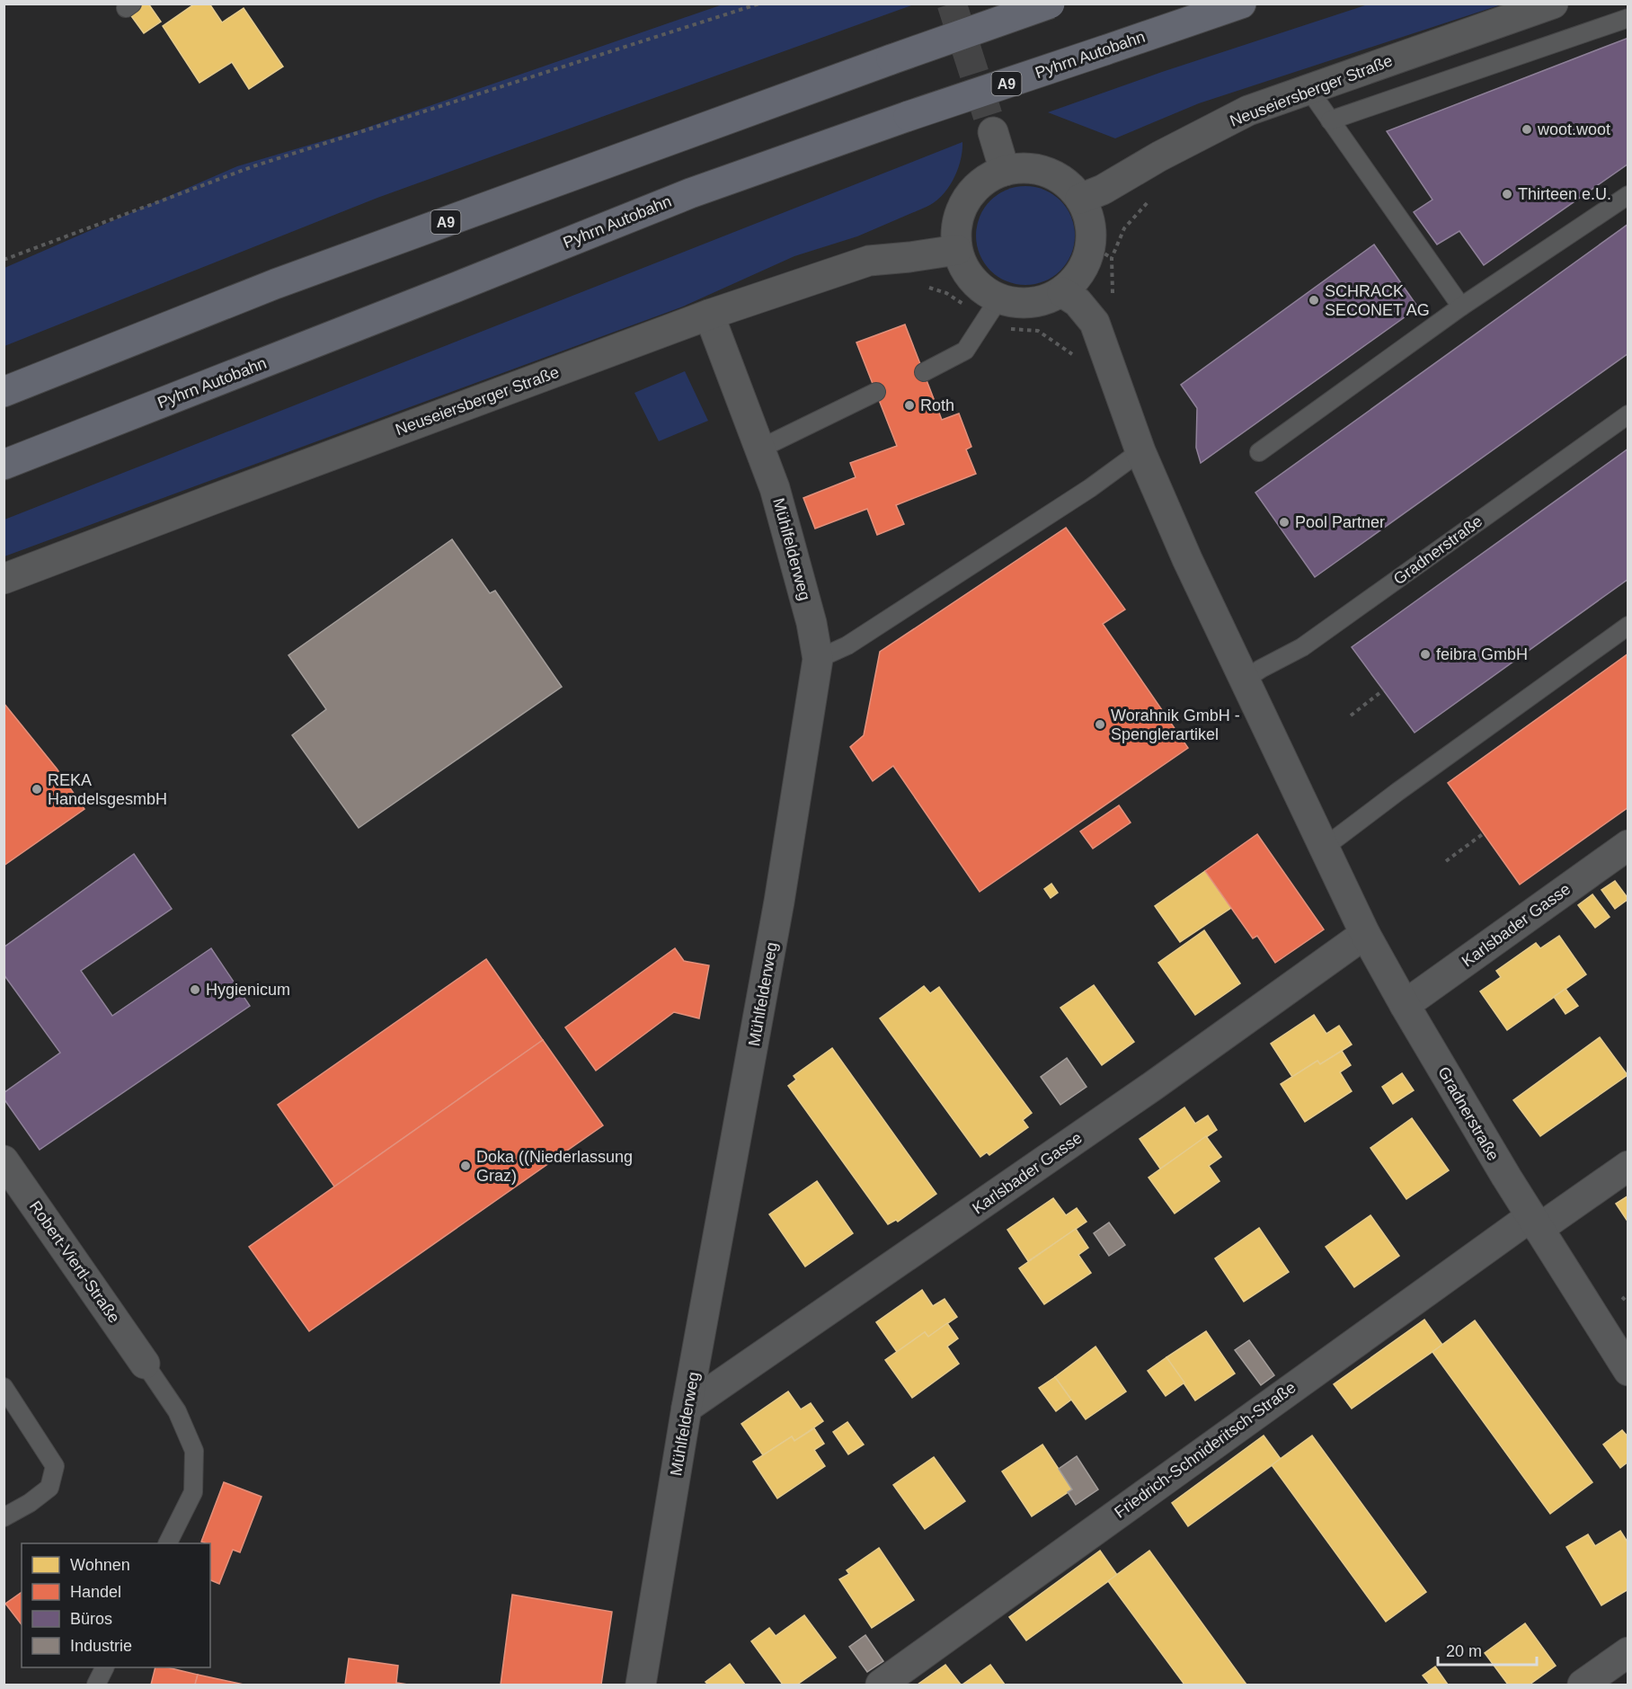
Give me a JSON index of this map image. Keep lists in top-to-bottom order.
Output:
{
  "streets": {
    "highway": ["Pyhrn Autobahn", "A9"],
    "street": [
      "Neuseiersberger Straße",
      "Mühlfelderweg",
      "Gradnerstraße",
      "Karlsbader Gasse",
      "Robert-Viertl-Straße",
      "Friedrich-Schnideritsch-Straße"
    ]
  },
  "crossings": [
    ["Neuseiersberger Straße", "Mühlfelderweg"],
    ["Neuseiersberger Straße", "Gradnerstraße"],
    ["Mühlfelderweg", "Karlsbader Gasse"],
    ["Gradnerstraße", "Karlsbader Gasse"],
    ["Gradnerstraße", "Friedrich-Schnideritsch-Straße"]
  ],
  "places": [
    "woot.woot",
    "Thirteen e.U.",
    "SCHRACK SECONET AG",
    "Roth",
    "Pool Partner",
    "feibra GmbH",
    "Worahnik GmbH - Spenglerartikel",
    "REKA HandelsgesmbH",
    "Hygienicum",
    "Doka ((Niederlassung Graz)"
  ],
  "legend": [
    "Wohnen",
    "Handel",
    "Büros",
    "Industrie"
  ],
  "scale_bar": "20 m"
}
